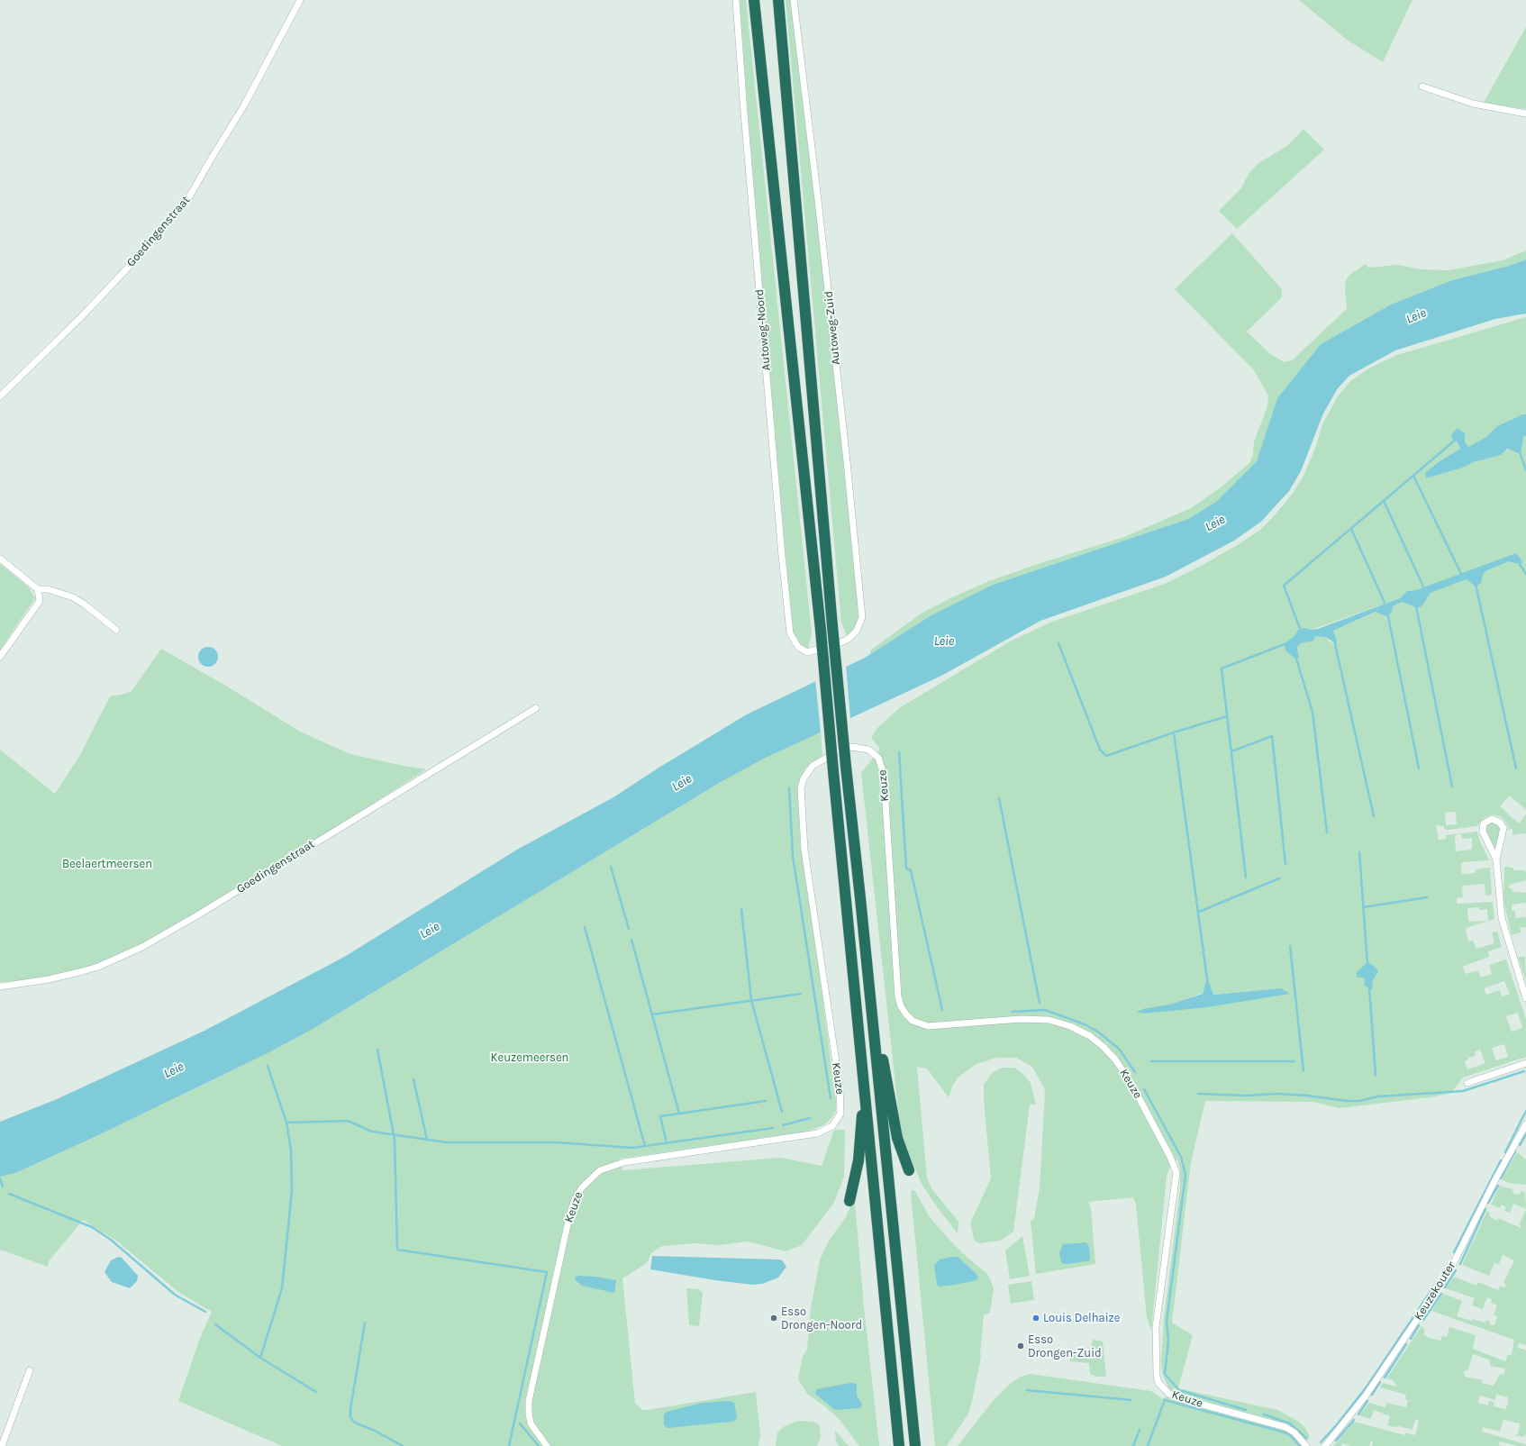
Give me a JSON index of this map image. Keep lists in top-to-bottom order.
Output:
{
  "streets": {
    "street": [
      "Goedingenstraat",
      "Autoweg-Zuid",
      "Autoweg-Noord",
      "Keuze",
      "Keuzekouter"
    ]
  },
  "crossings": [
    ["Autoweg-Zuid", "Autoweg-Noord"]
  ],
  "water": ["Leie"],
  "parks": ["Beelaertmeersen", "Keuzemeersen"],
  "places": ["Esso Drongen-Noord", "Louis Delhaize", "Esso Drongen-Zuid"]
}
